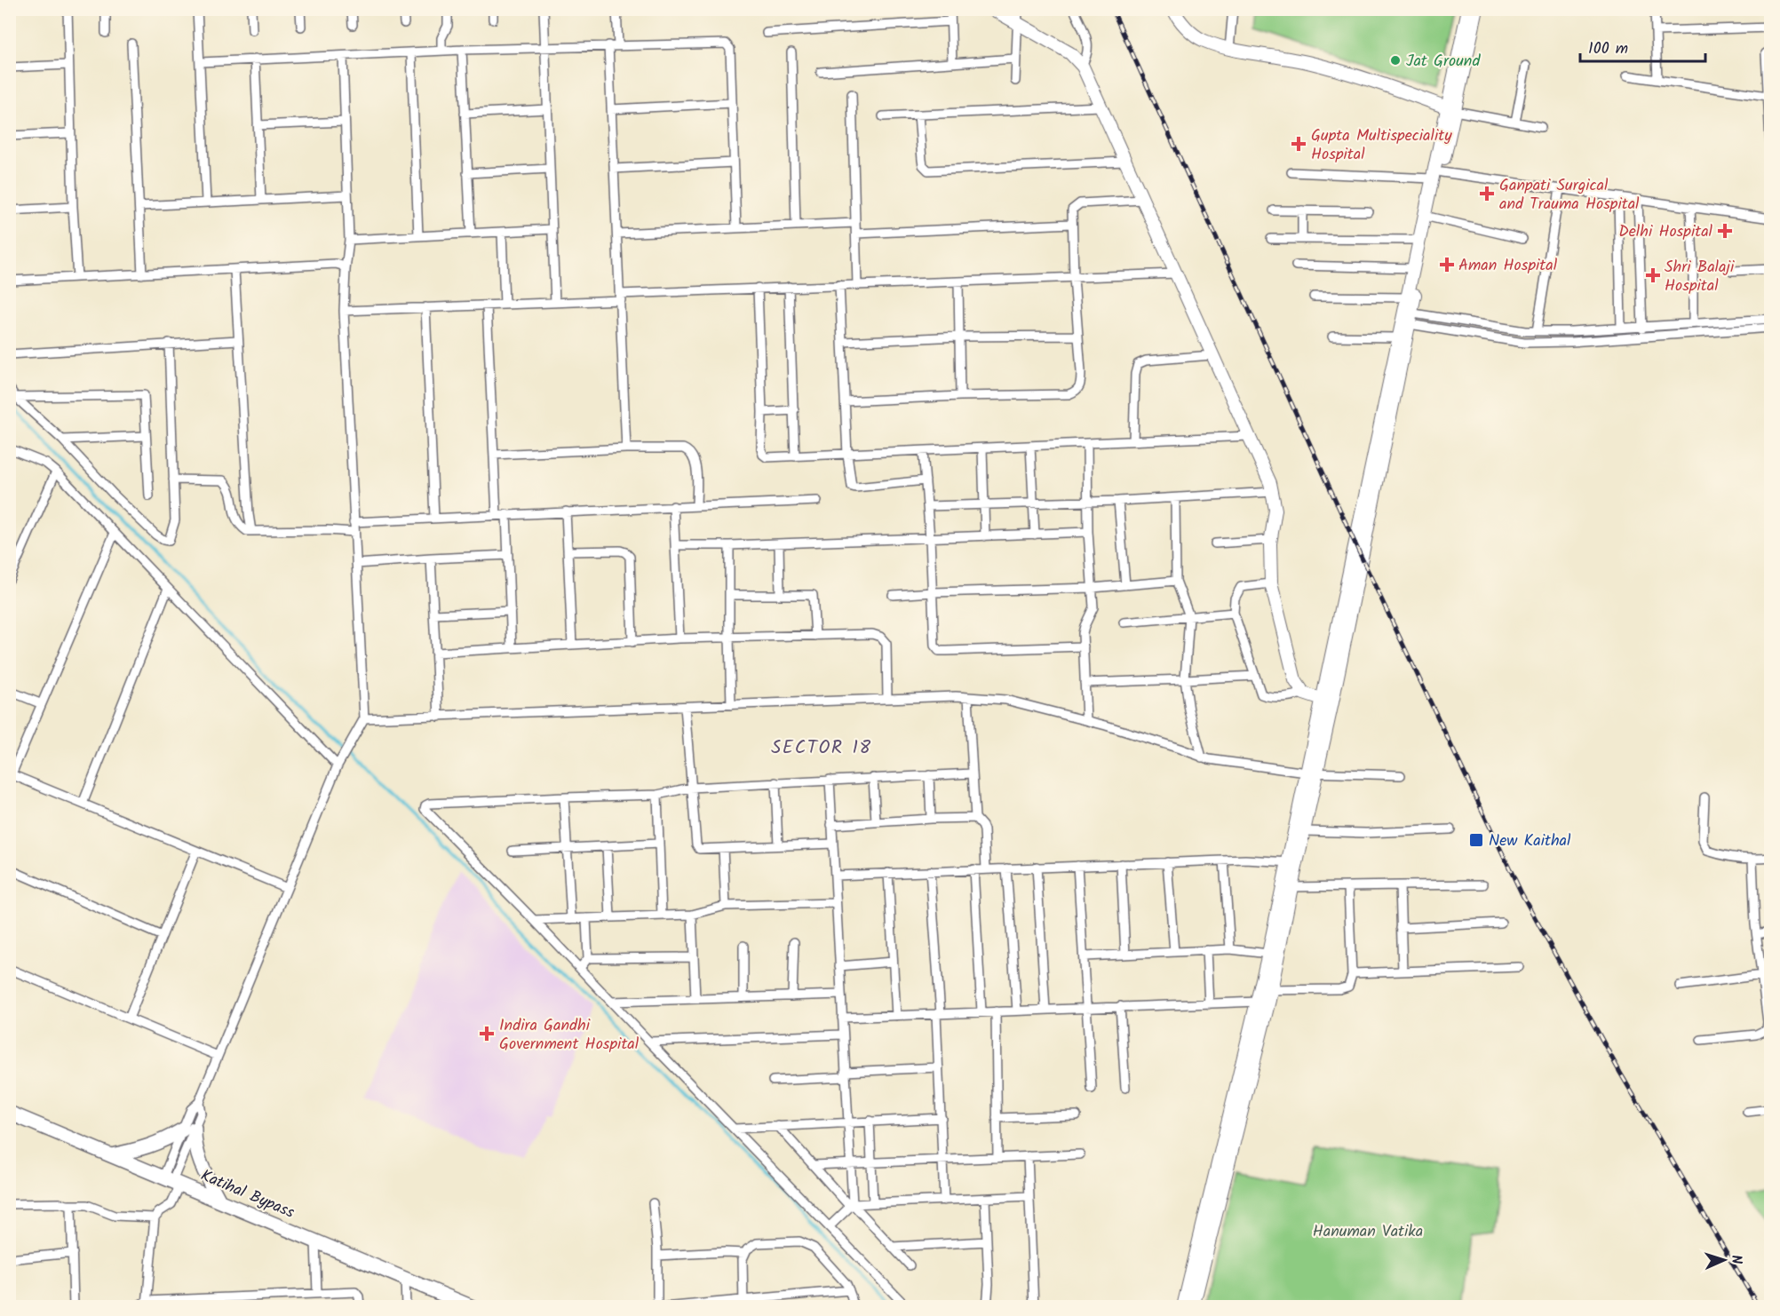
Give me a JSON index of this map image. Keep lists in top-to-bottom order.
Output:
{
  "streets": {
    "main road": ["Katihal Bypass"]
  },
  "districts": ["SECTOR 18"],
  "parks": ["Hanuman Vatika"],
  "places": {
    "other": ["Jat Ground"],
    "health": [
      "Gupta Multispeciality Hospital",
      "Ganpati Surgical and Trauma Hospital",
      "Delhi Hospital",
      "Aman Hospital",
      "Shri Balaji Hospital",
      "Indira Gandhi Government Hospital"
    ],
    "transit": ["New Kaithal"]
  },
  "scale_bar": "100 m",
  "north": "right"
}
